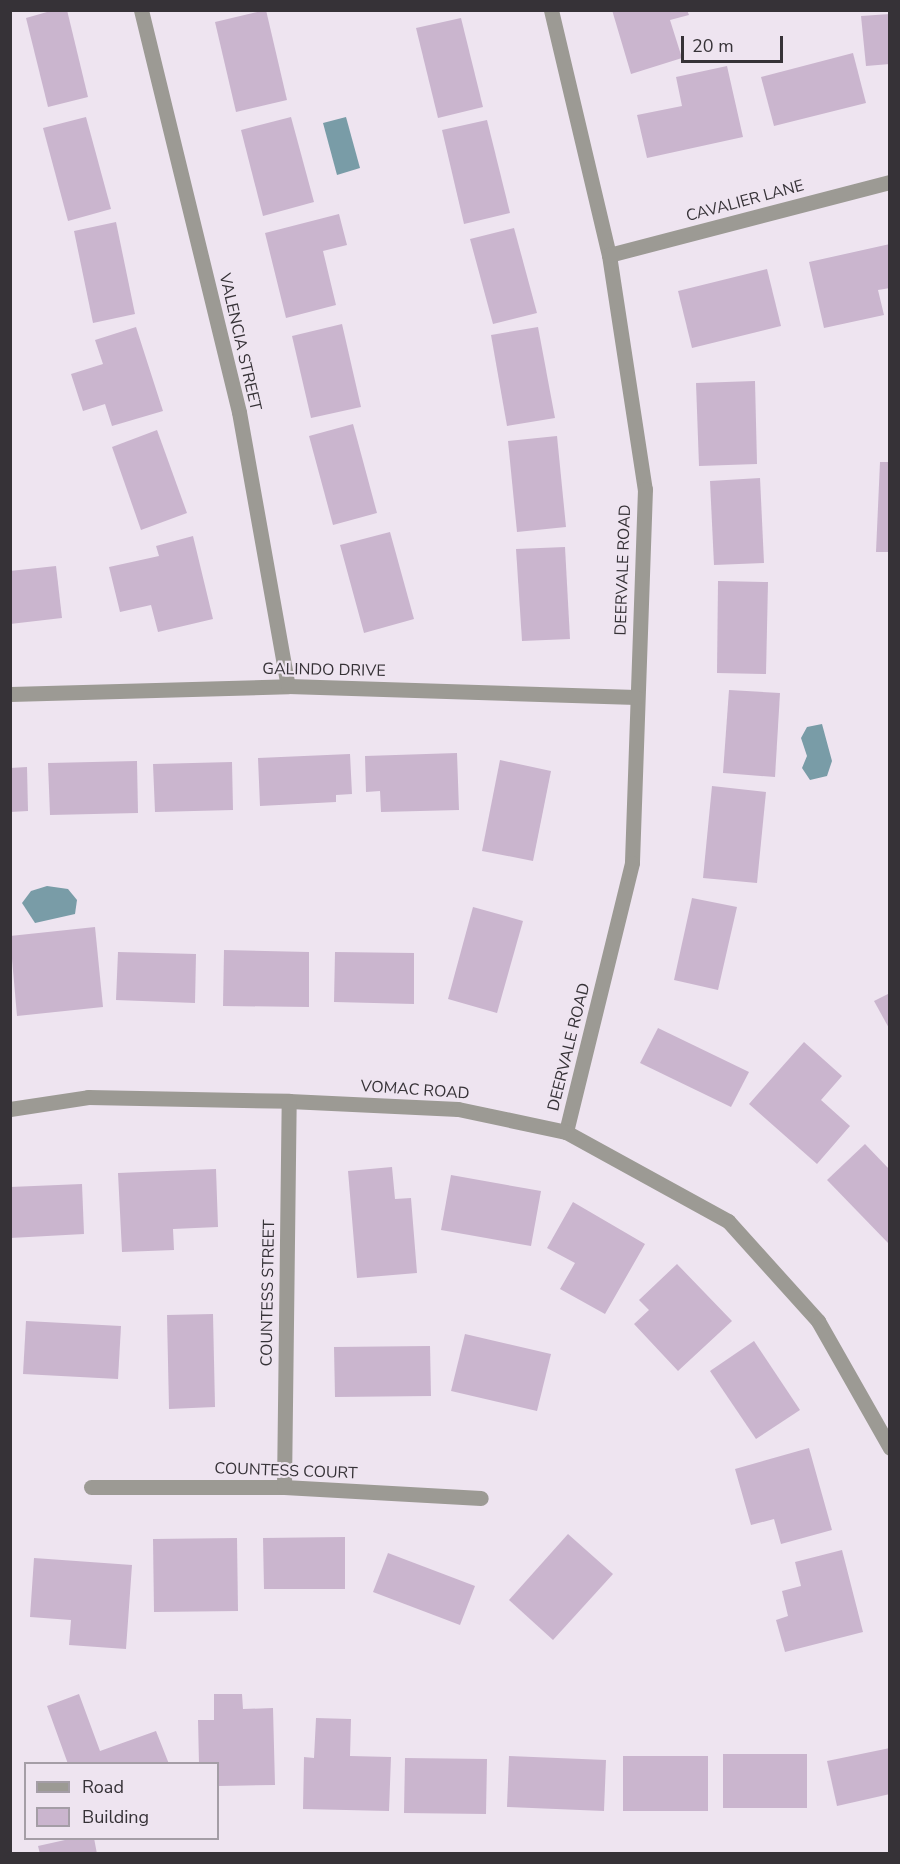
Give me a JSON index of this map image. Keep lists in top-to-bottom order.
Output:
{
  "streets": {
    "street": [
      "CAVALIER LANE",
      "VALENCIA STREET",
      "DEERVALE ROAD",
      "GALINDO DRIVE",
      "VOMAC ROAD",
      "COUNTESS STREET",
      "COUNTESS COURT"
    ]
  },
  "crossings": [
    ["CAVALIER LANE", "DEERVALE ROAD"],
    ["VALENCIA STREET", "GALINDO DRIVE"],
    ["DEERVALE ROAD", "GALINDO DRIVE"],
    ["DEERVALE ROAD", "VOMAC ROAD"],
    ["VOMAC ROAD", "COUNTESS STREET"],
    ["COUNTESS STREET", "COUNTESS COURT"]
  ],
  "legend": ["Road", "Building"],
  "scale_bar": "20 m"
}
